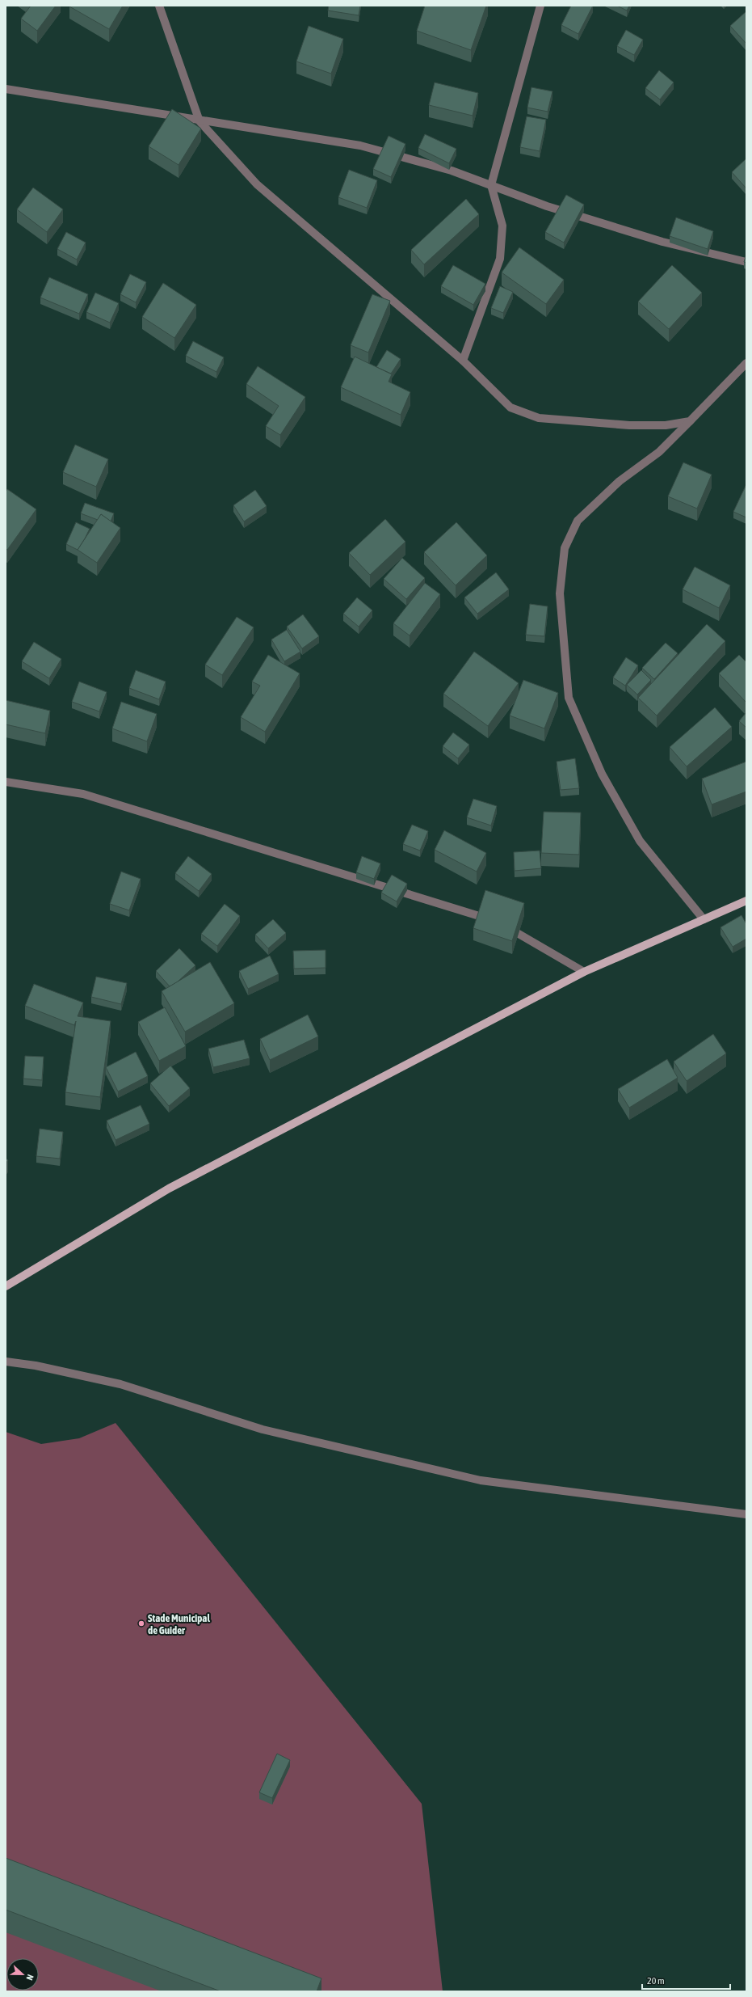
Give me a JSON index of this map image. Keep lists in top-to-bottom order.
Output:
{
  "places": ["Stade Municipal de Guider"],
  "scale_bar": "20 m",
  "north": "right"
}
